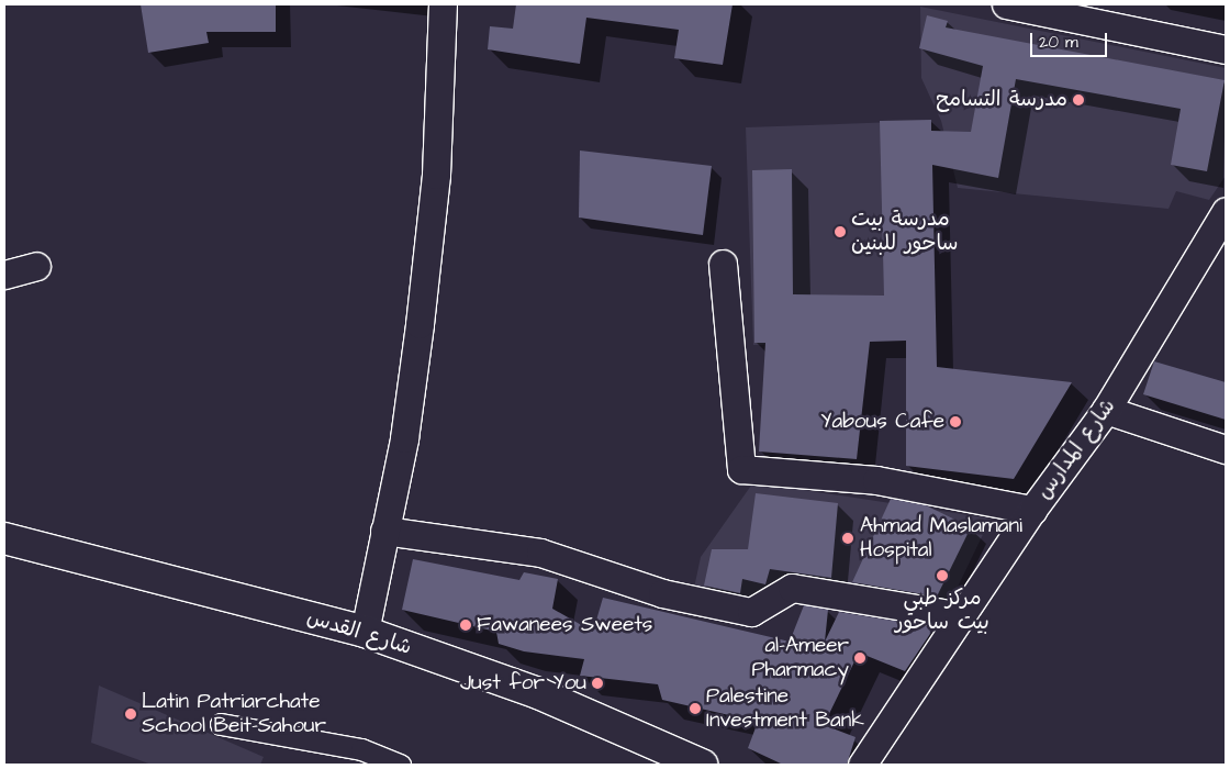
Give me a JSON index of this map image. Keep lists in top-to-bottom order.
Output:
{
  "streets": {
    "main road": ["شارع القدس"],
    "street": ["شارع المدارس"]
  },
  "places": [
    "مدرسة التسامح",
    "مدرسة بيت ساحور للبنين",
    "Yabous Cafe",
    "Ahmad Maslamani Hospital",
    "مركز طبي بيت ساحور",
    "Fawanees Sweets",
    "al-Ameer Pharmacy",
    "Just for You",
    "Palestine Investment Bank",
    "Latin Patriarchate School Beit-Sahour"
  ],
  "scale_bar": "20 m"
}
